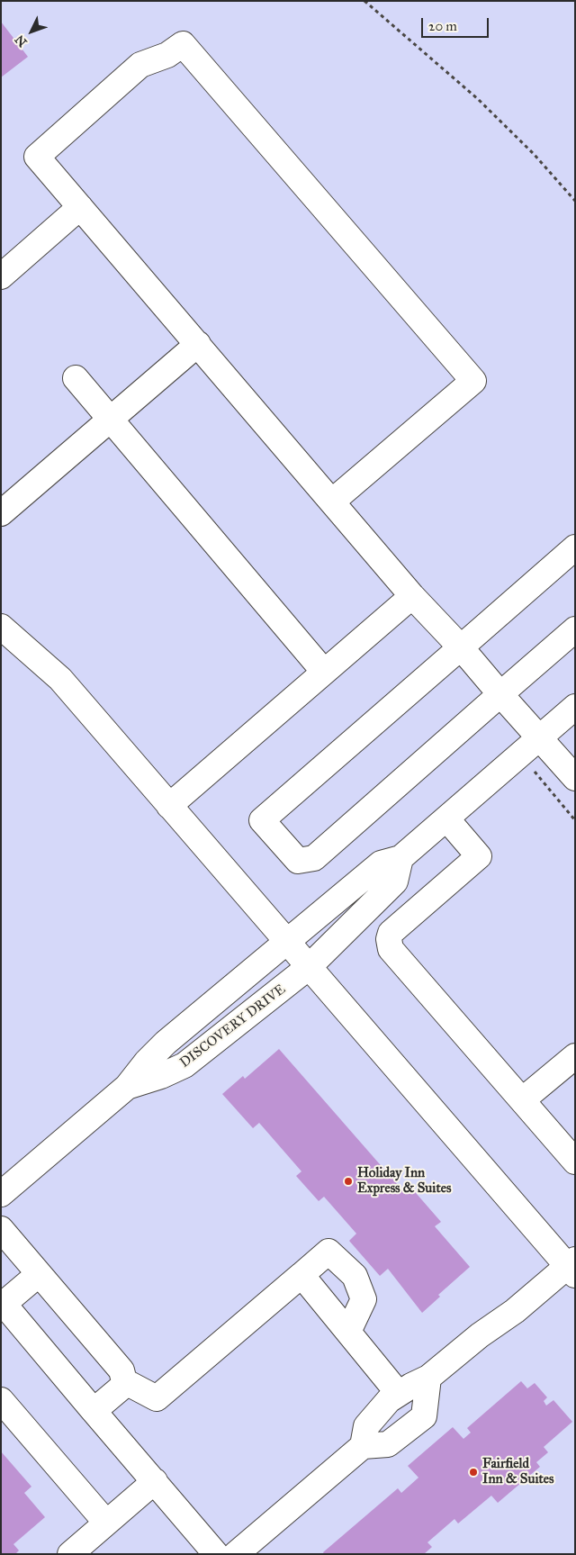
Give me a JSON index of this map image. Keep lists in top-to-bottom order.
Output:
{
  "streets": {
    "street": ["DISCOVERY DRIVE"]
  },
  "places": ["Holiday Inn Express & Suites", "Fairfield Inn & Suites"],
  "scale_bar": "20 m",
  "north": "bottom left"
}
